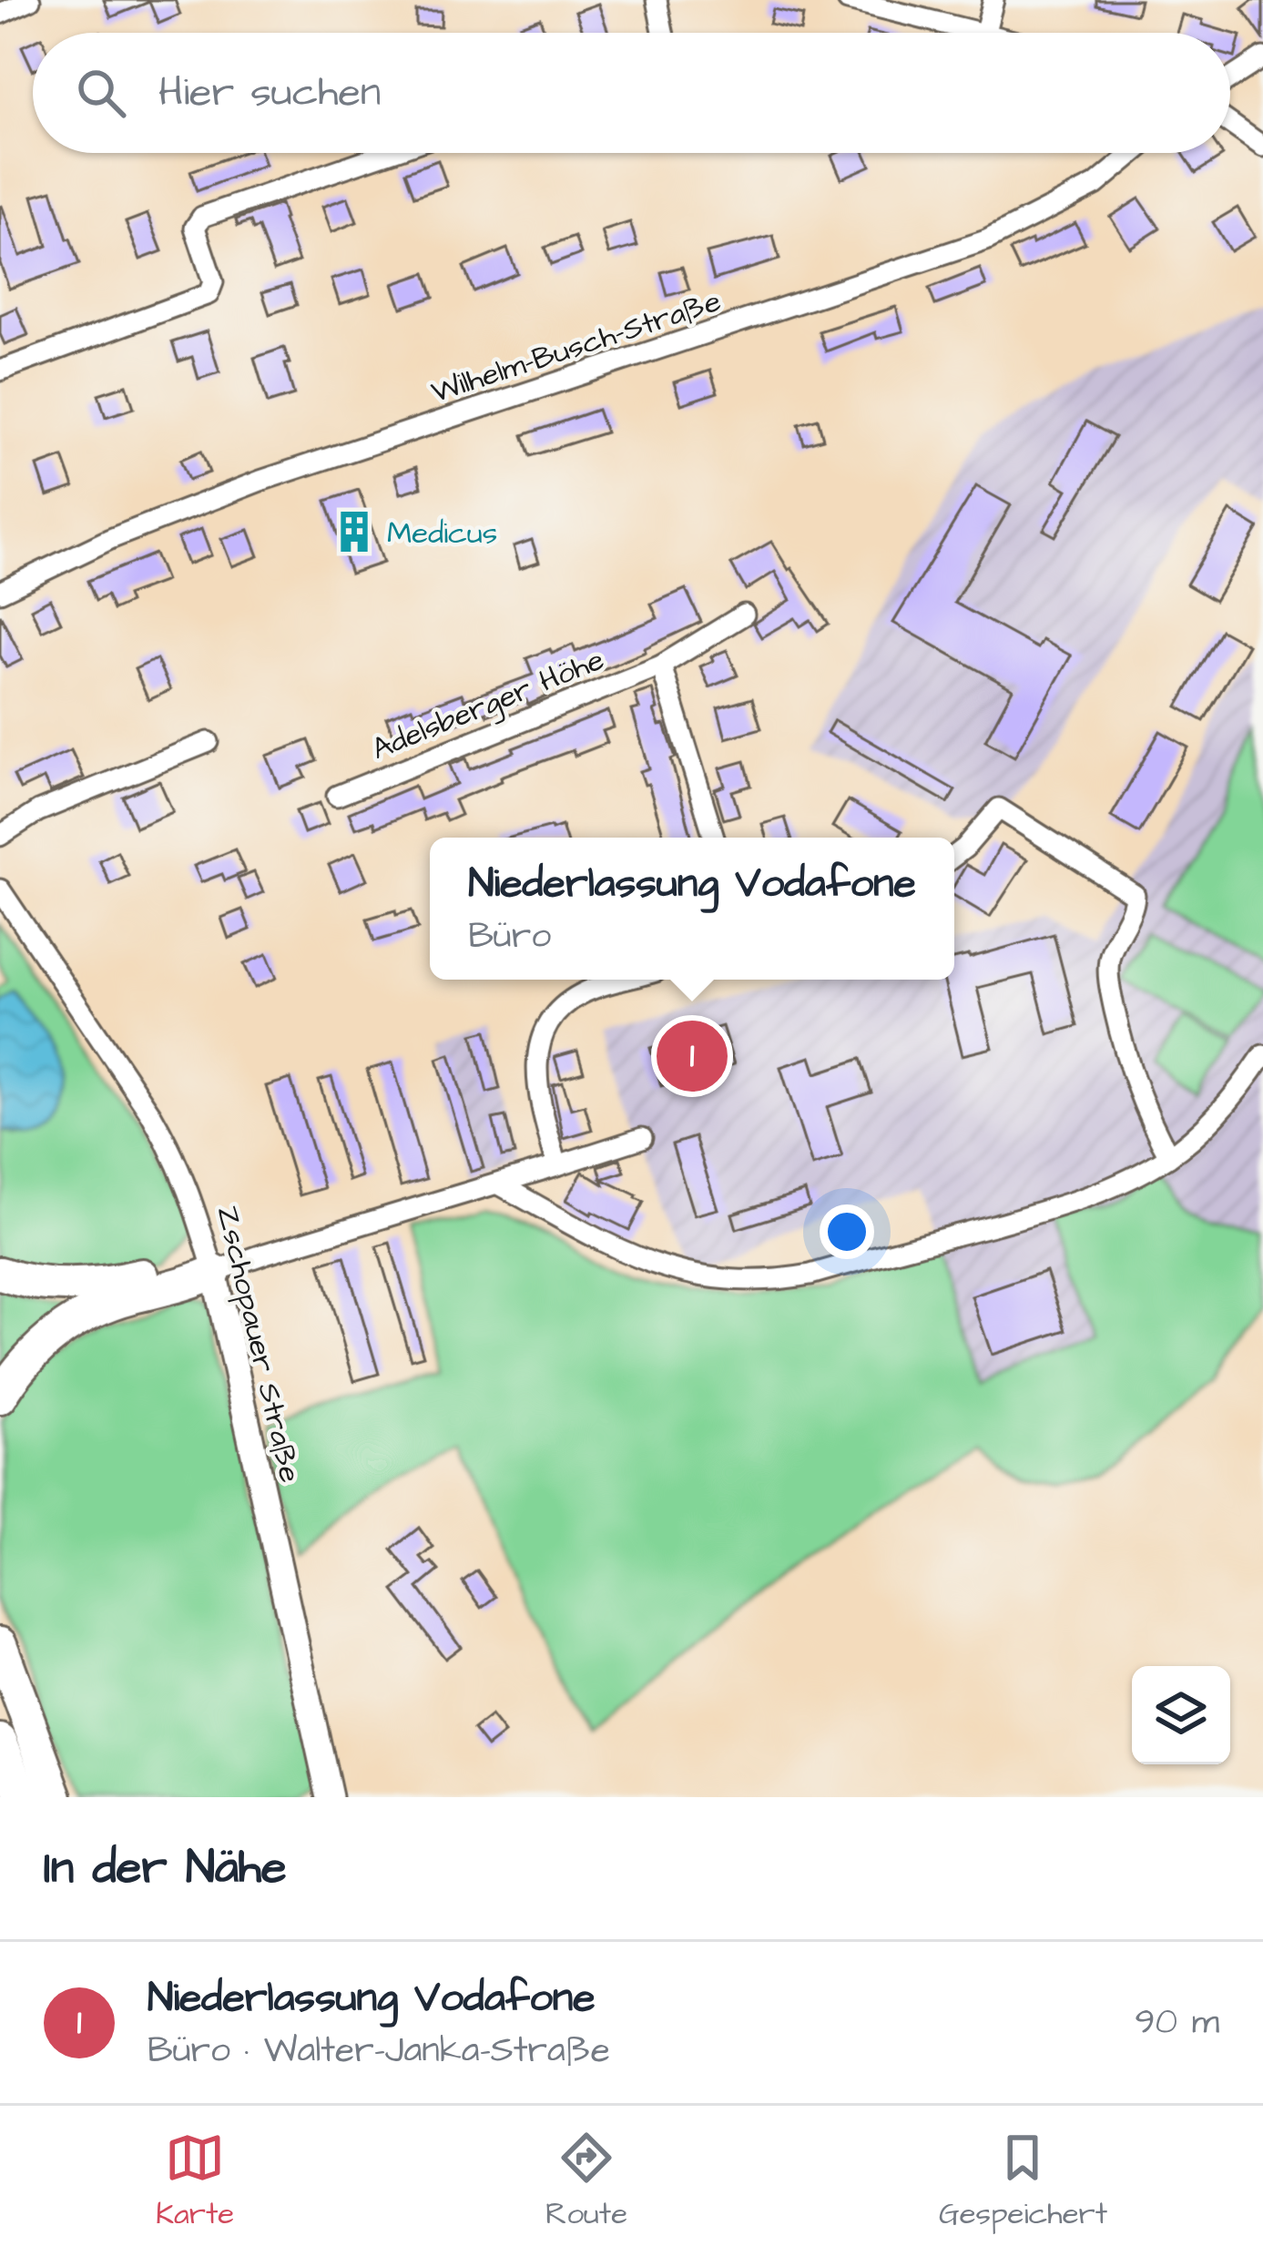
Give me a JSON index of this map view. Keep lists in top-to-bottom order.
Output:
{
  "streets": {
    "street": ["Wilhelm-Busch-Straße", "Adelsberger Höhe", "Zschopauer Straße"]
  },
  "places": {
    "building": ["Medicus"]
  },
  "page": {
    "search": "Hier suchen",
    "popup": ["Niederlassung Vodafone", "Büro"],
    "pins": "1",
    "heading": "In der Nähe",
    "list": [
      {
        "mark": "1",
        "name": "Niederlassung Vodafone",
        "note": "Büro · Walter-Janka-Straße",
        "value": "90 m"
      }
    ],
    "nav": ["Karte", "Route", "Gespeichert"]
  }
}
